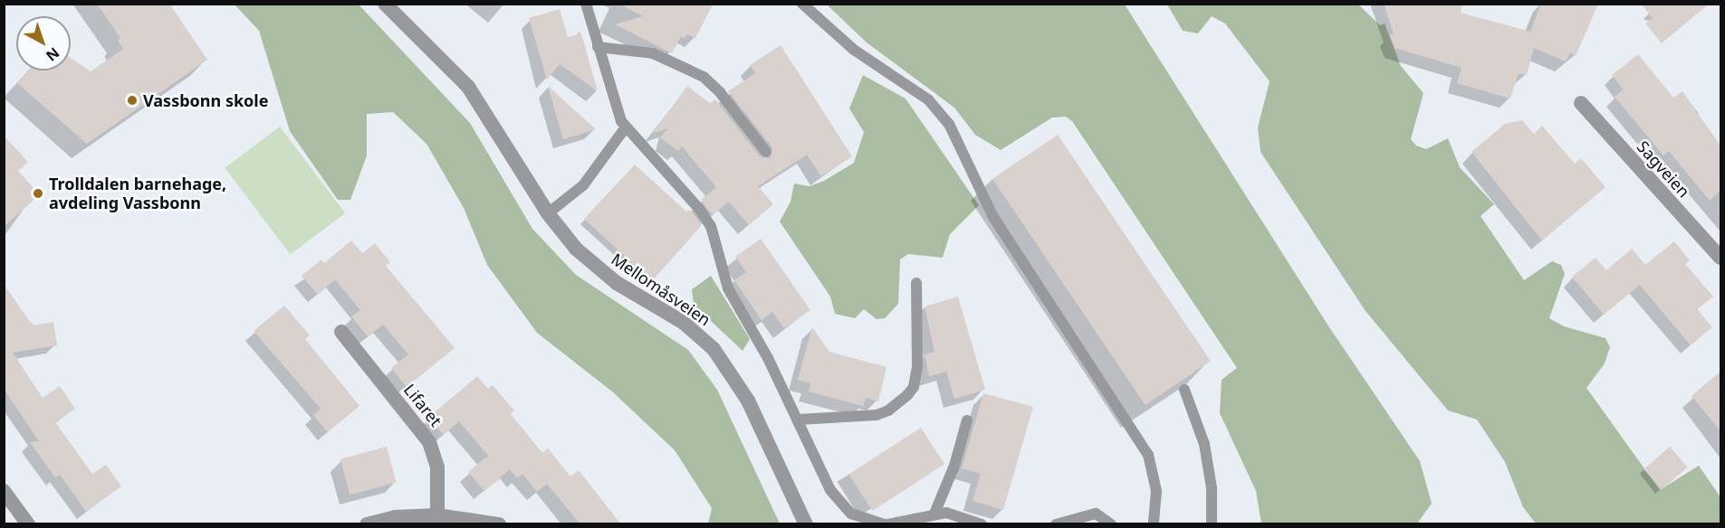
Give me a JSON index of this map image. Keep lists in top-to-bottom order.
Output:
{
  "streets": {
    "street": ["Sagveien", "Mellomåsveien", "Lifaret"]
  },
  "places": ["Vassbonn skole", "Trolldalen barnehage, avdeling Vassbonn"],
  "north": "bottom right"
}
